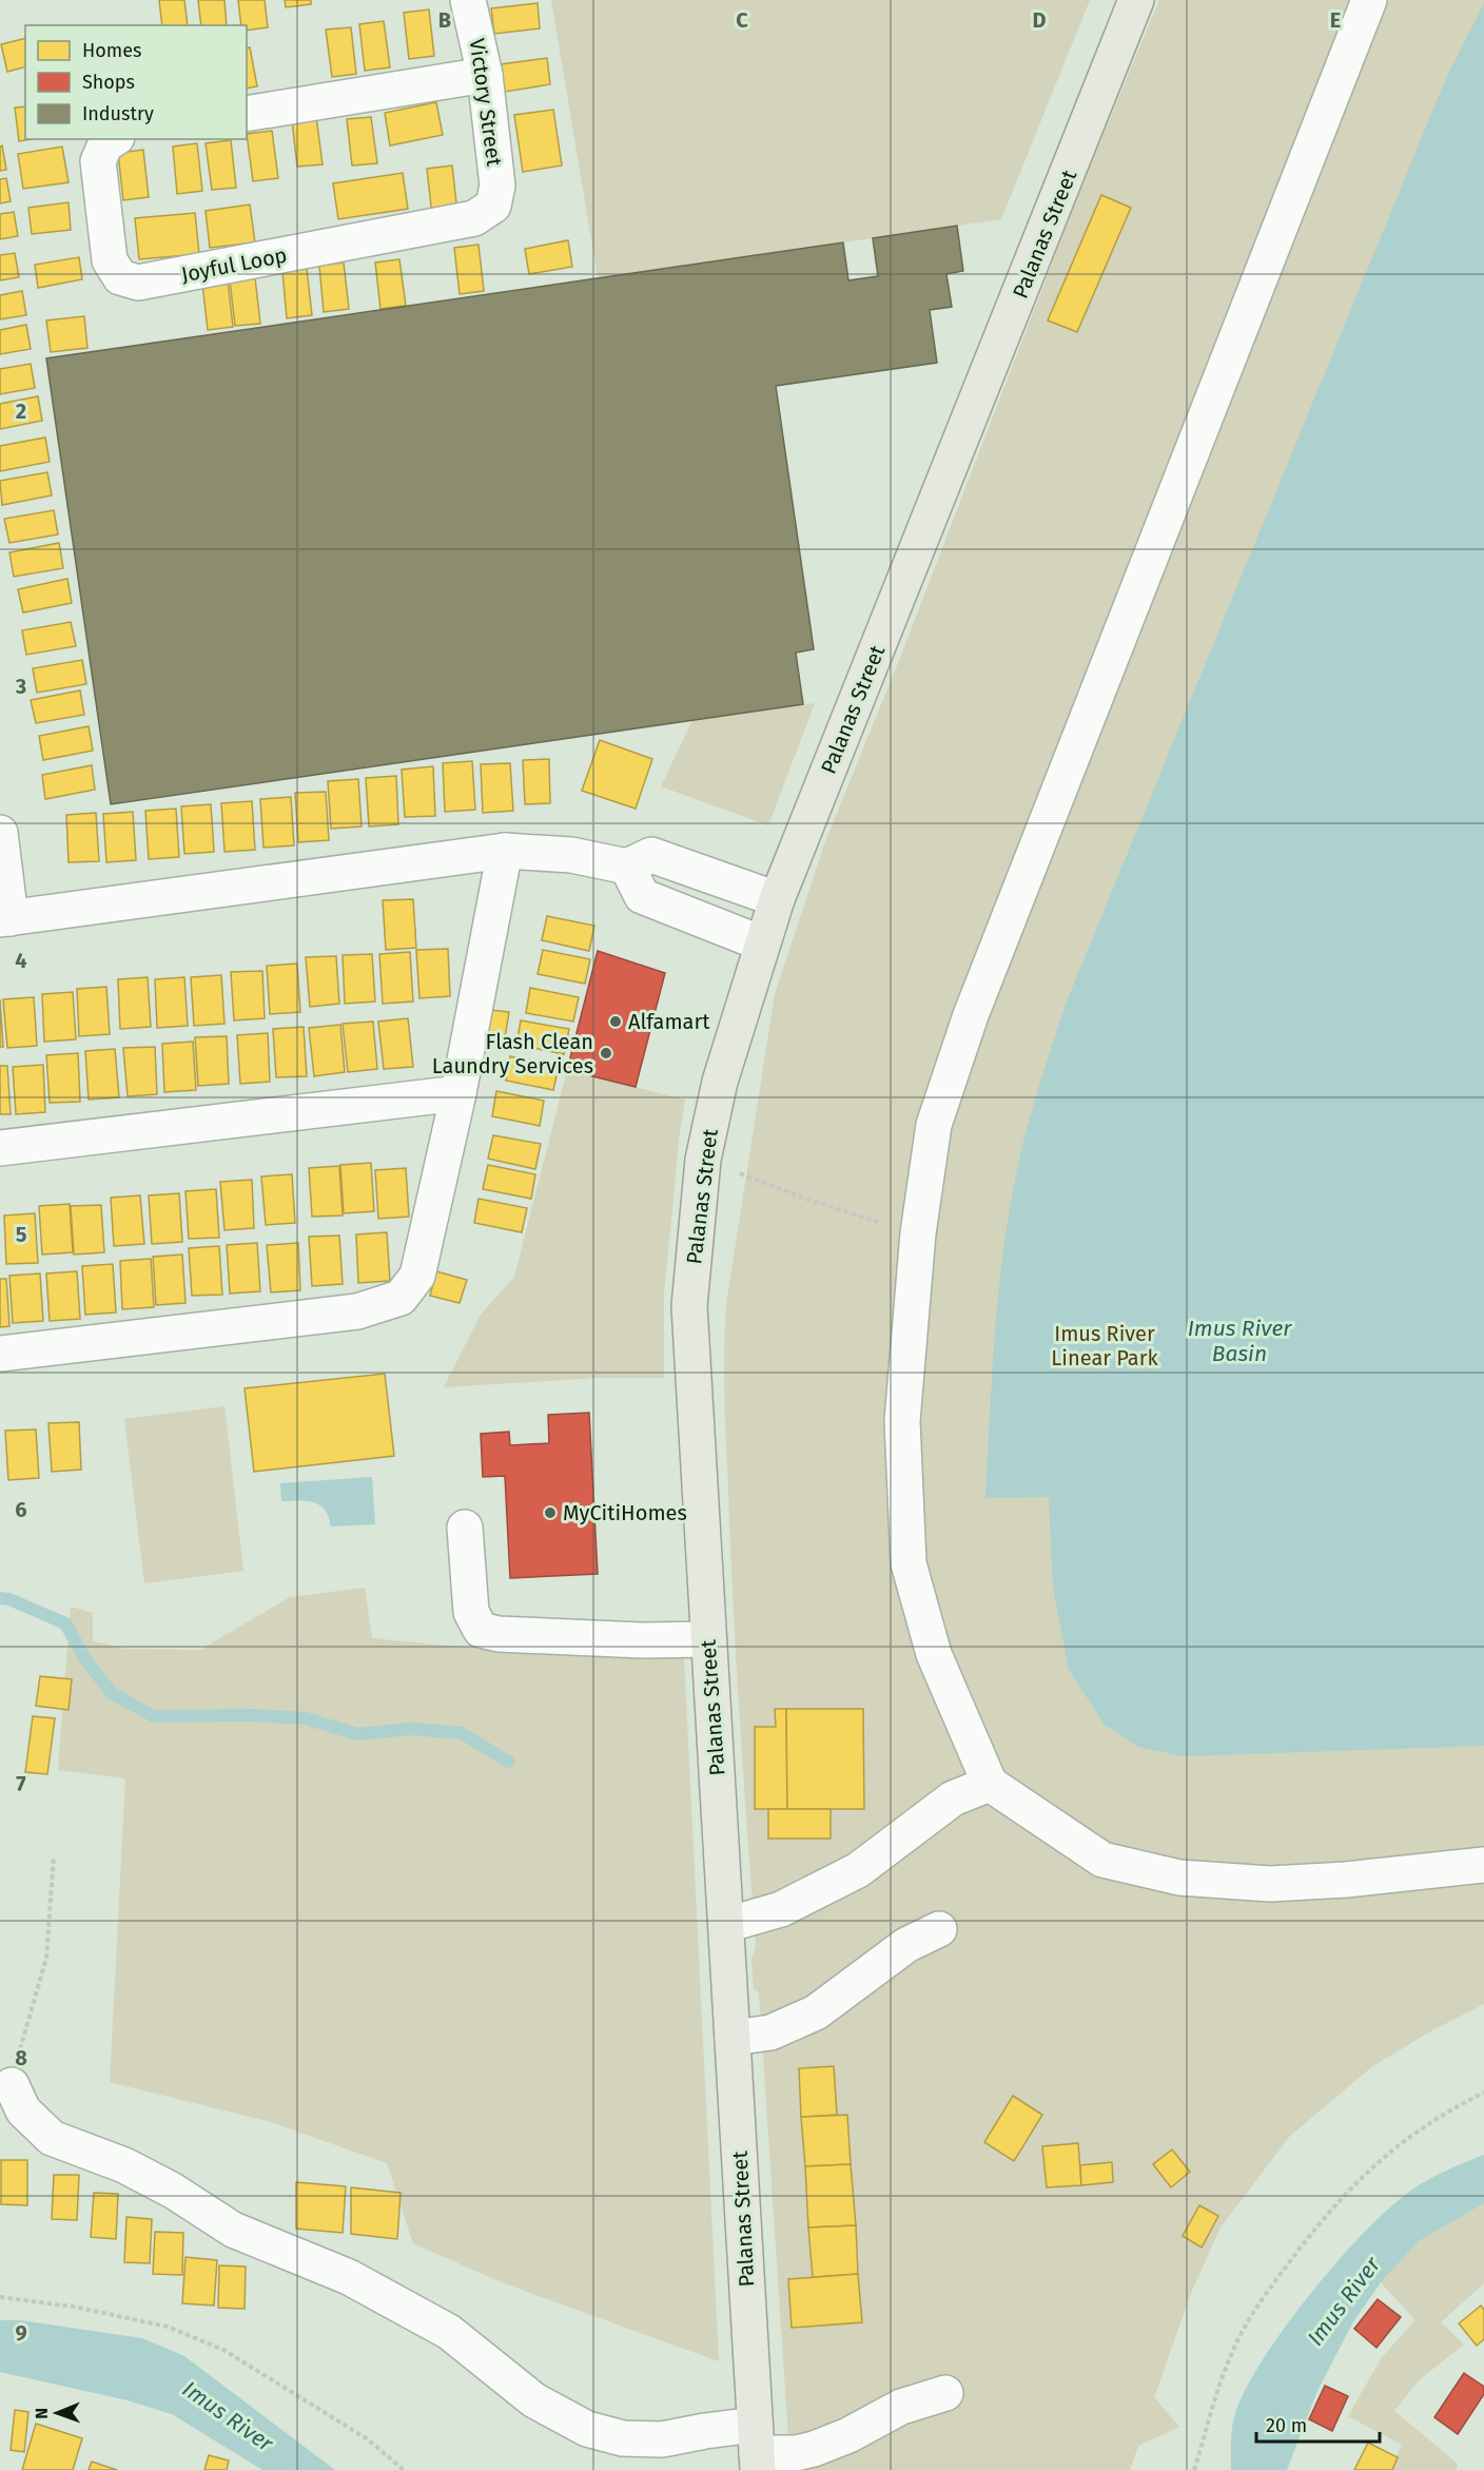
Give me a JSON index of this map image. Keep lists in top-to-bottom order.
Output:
{
  "streets": {
    "main road": ["Palanas Street"],
    "street": ["Victory Street", "Joyful Loop"]
  },
  "crossings": [
    ["Victory Street", "Joyful Loop"]
  ],
  "water": ["Imus River Basin", "Imus River"],
  "parks": ["Imus River Linear Park"],
  "places": ["Alfamart", "Flash Clean Laundry Services", "MyCitiHomes"],
  "legend": ["Homes", "Shops", "Industry"],
  "scale_bar": "20 m",
  "north": "left",
  "grid": {
    "columns": [
      "B",
      "C",
      "D",
      "E"
    ],
    "rows": [
      "2",
      "3",
      "4",
      "5",
      "6",
      "7",
      "8",
      "9"
    ]
  }
}
